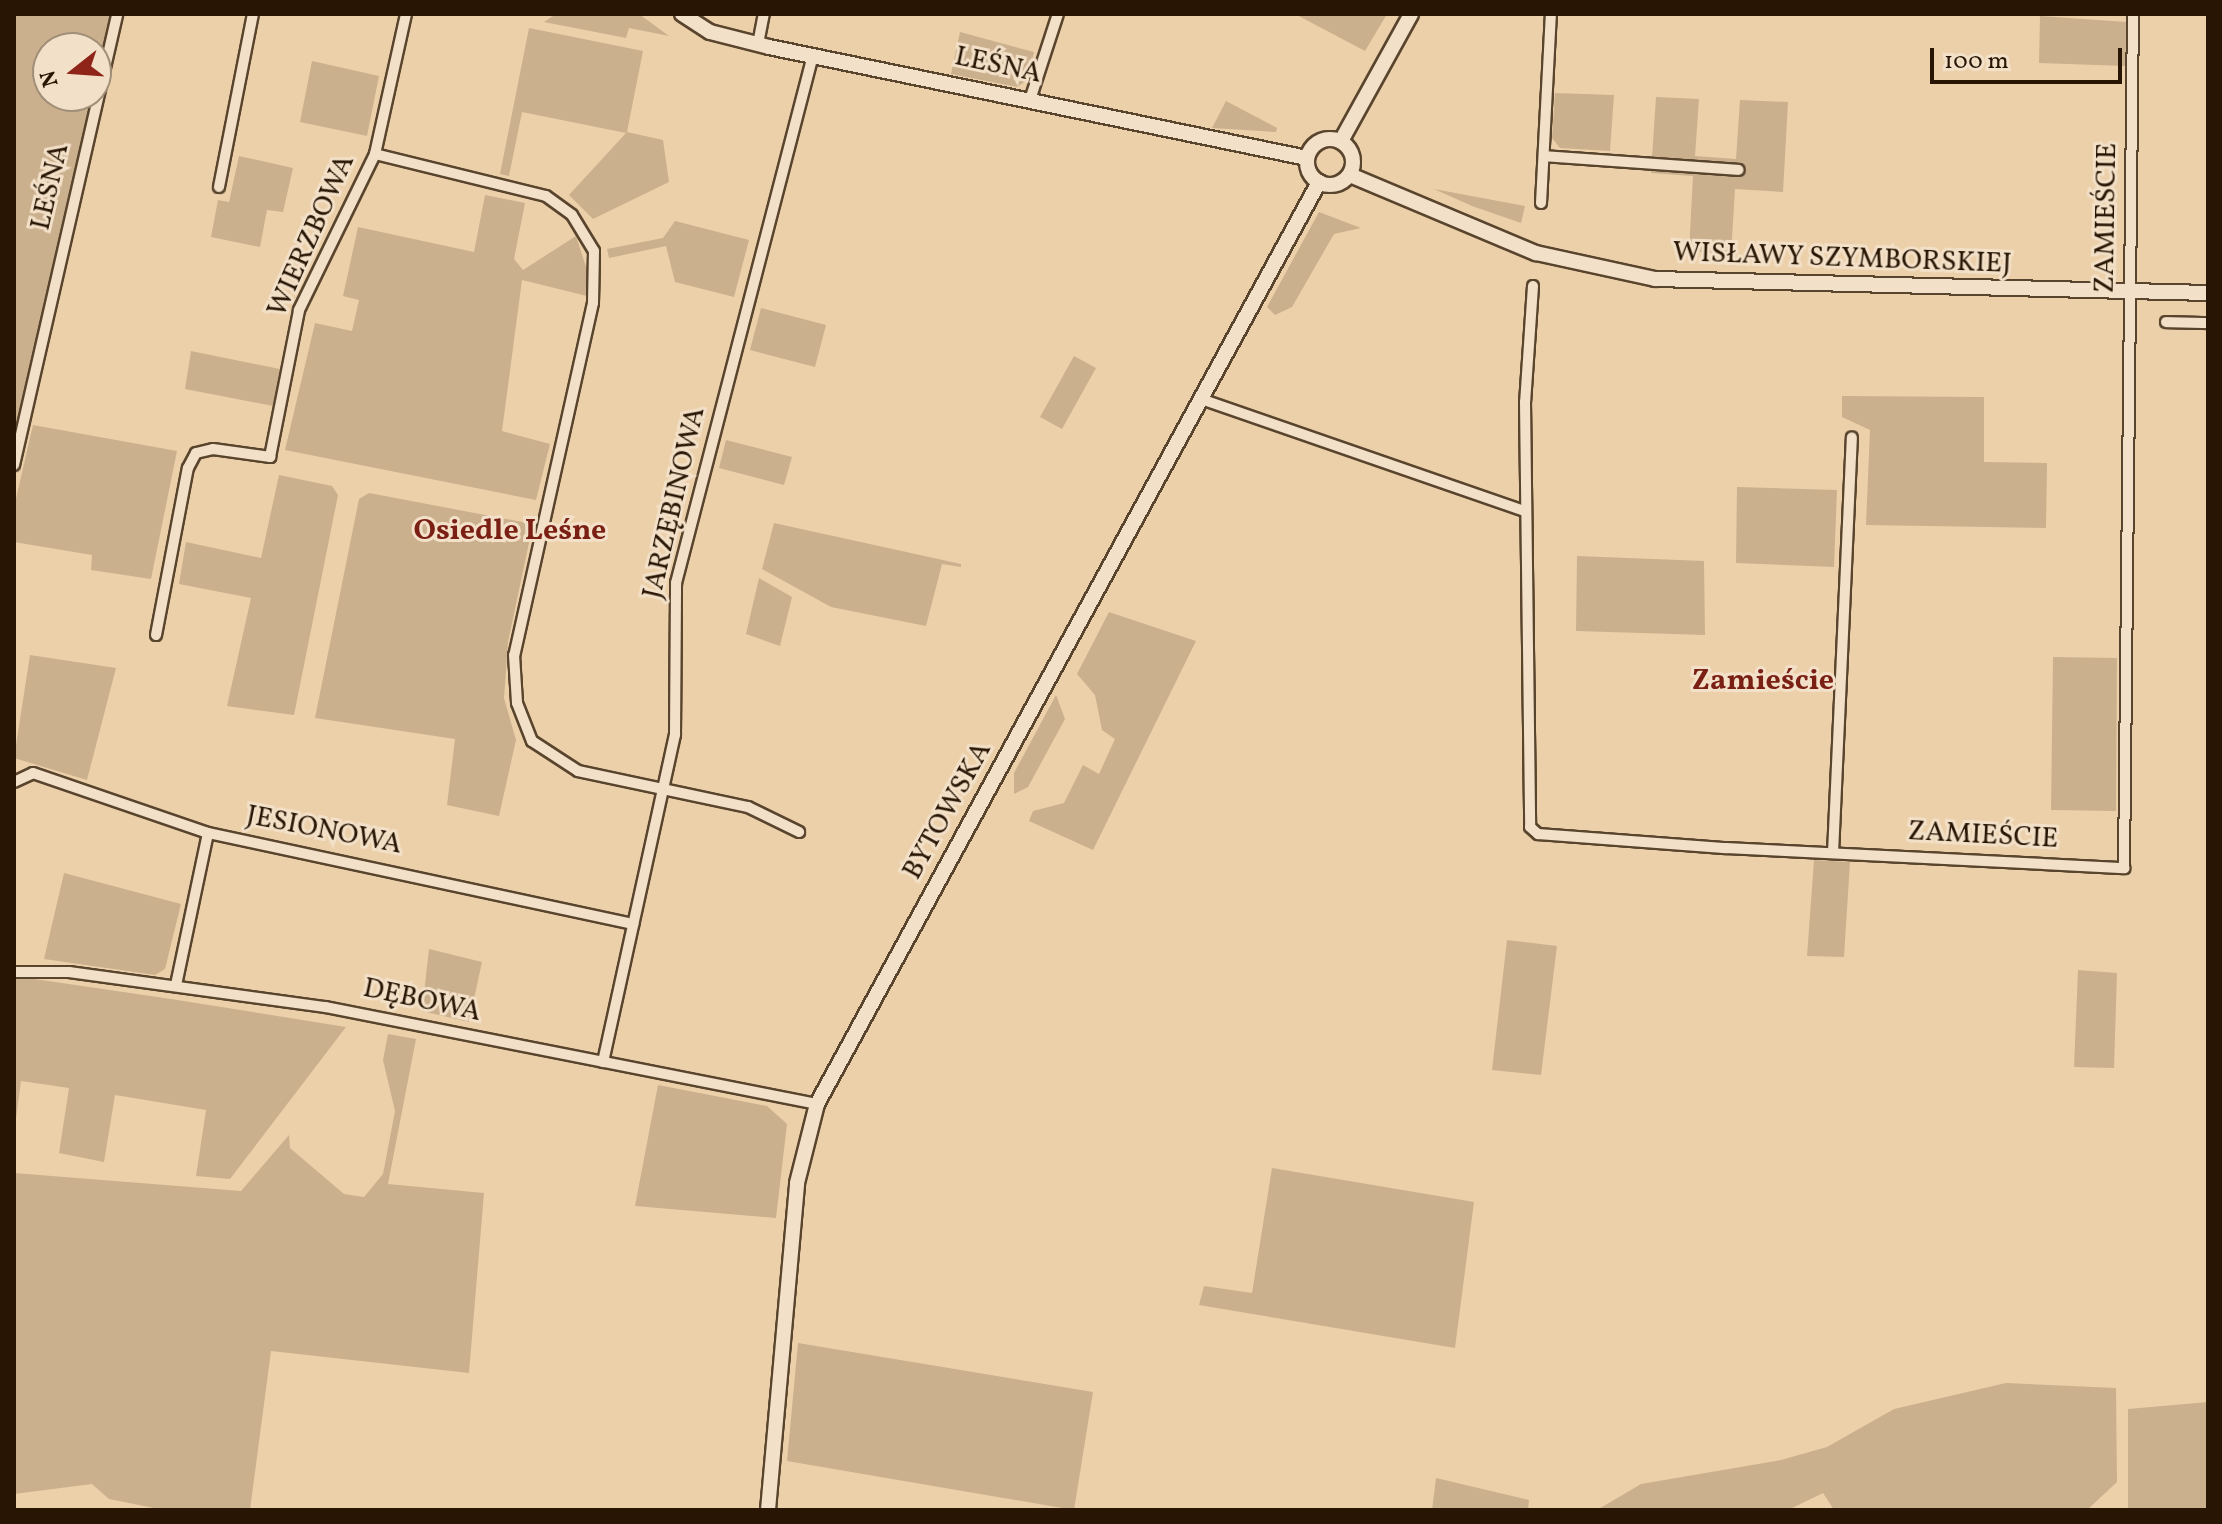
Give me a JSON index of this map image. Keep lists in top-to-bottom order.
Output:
{
  "streets": {
    "main road": ["LEŚNA", "WISŁAWY SZYMBORSKIEJ", "BYTOWSKA"],
    "street": [
      "ZAMIEŚCIE",
      "WIERZBOWA",
      "JARZĘBINOWA",
      "JESIONOWA",
      "DĘBOWA"
    ]
  },
  "crossings": [
    ["LEŚNA", "WISŁAWY SZYMBORSKIEJ"],
    ["LEŚNA", "JARZĘBINOWA"],
    ["LEŚNA", "BYTOWSKA"],
    ["ZAMIEŚCIE", "WISŁAWY SZYMBORSKIEJ"],
    ["WISŁAWY SZYMBORSKIEJ", "BYTOWSKA"],
    ["JARZĘBINOWA", "JESIONOWA"],
    ["JARZĘBINOWA", "DĘBOWA"],
    ["BYTOWSKA", "DĘBOWA"]
  ],
  "districts": ["Osiedle Leśne", "Zamieście"],
  "scale_bar": "100 m",
  "north": "left"
}
